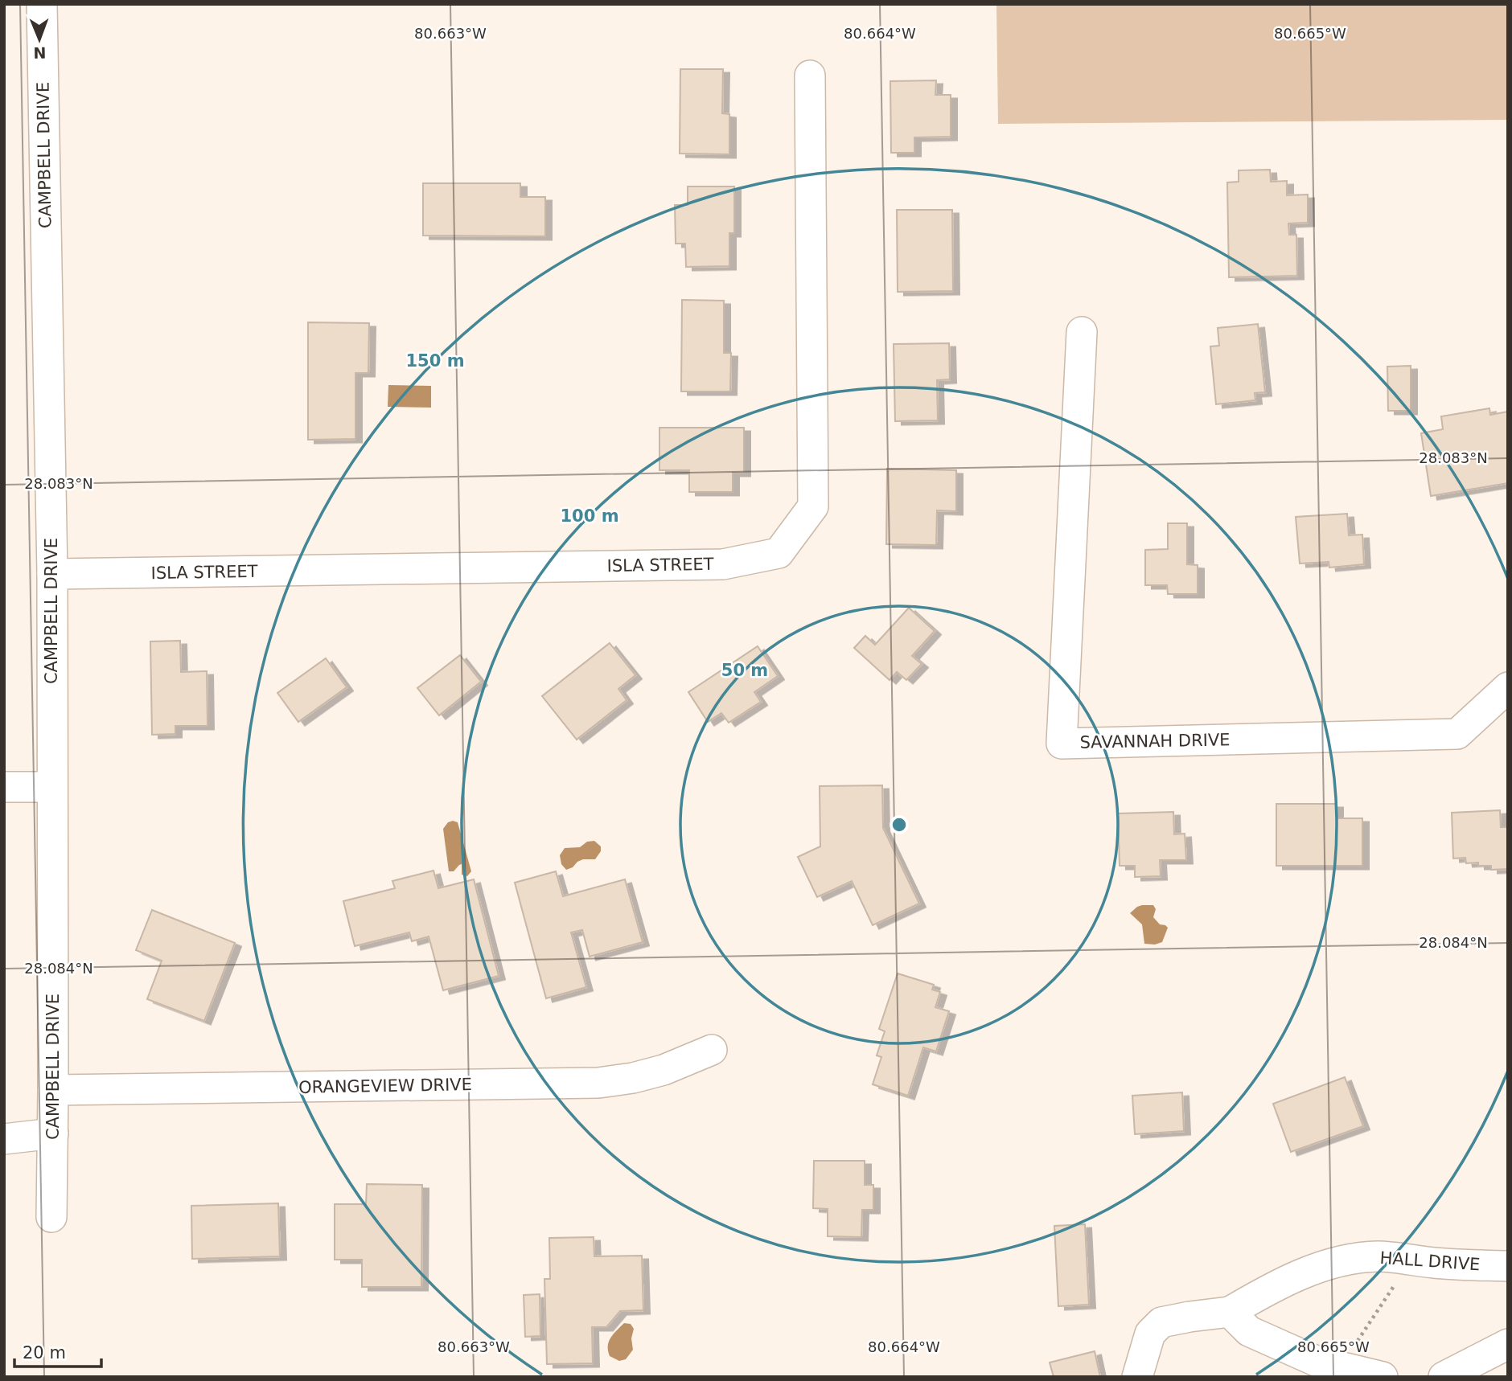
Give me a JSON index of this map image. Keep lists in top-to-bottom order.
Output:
{
  "streets": {
    "street": [
      "CAMPBELL DRIVE",
      "ISLA STREET",
      "SAVANNAH DRIVE",
      "ORANGEVIEW DRIVE",
      "HALL DRIVE"
    ]
  },
  "crossings": [
    ["CAMPBELL DRIVE", "ISLA STREET"],
    ["CAMPBELL DRIVE", "ORANGEVIEW DRIVE"]
  ],
  "scale_bar": "20 m",
  "north": "bottom",
  "coordinates": [
    "80.663°W",
    "80.664°W",
    "80.665°W",
    "28.083°N",
    "28.084°N"
  ],
  "rings": ["150 m", "100 m", "50 m"]
}
